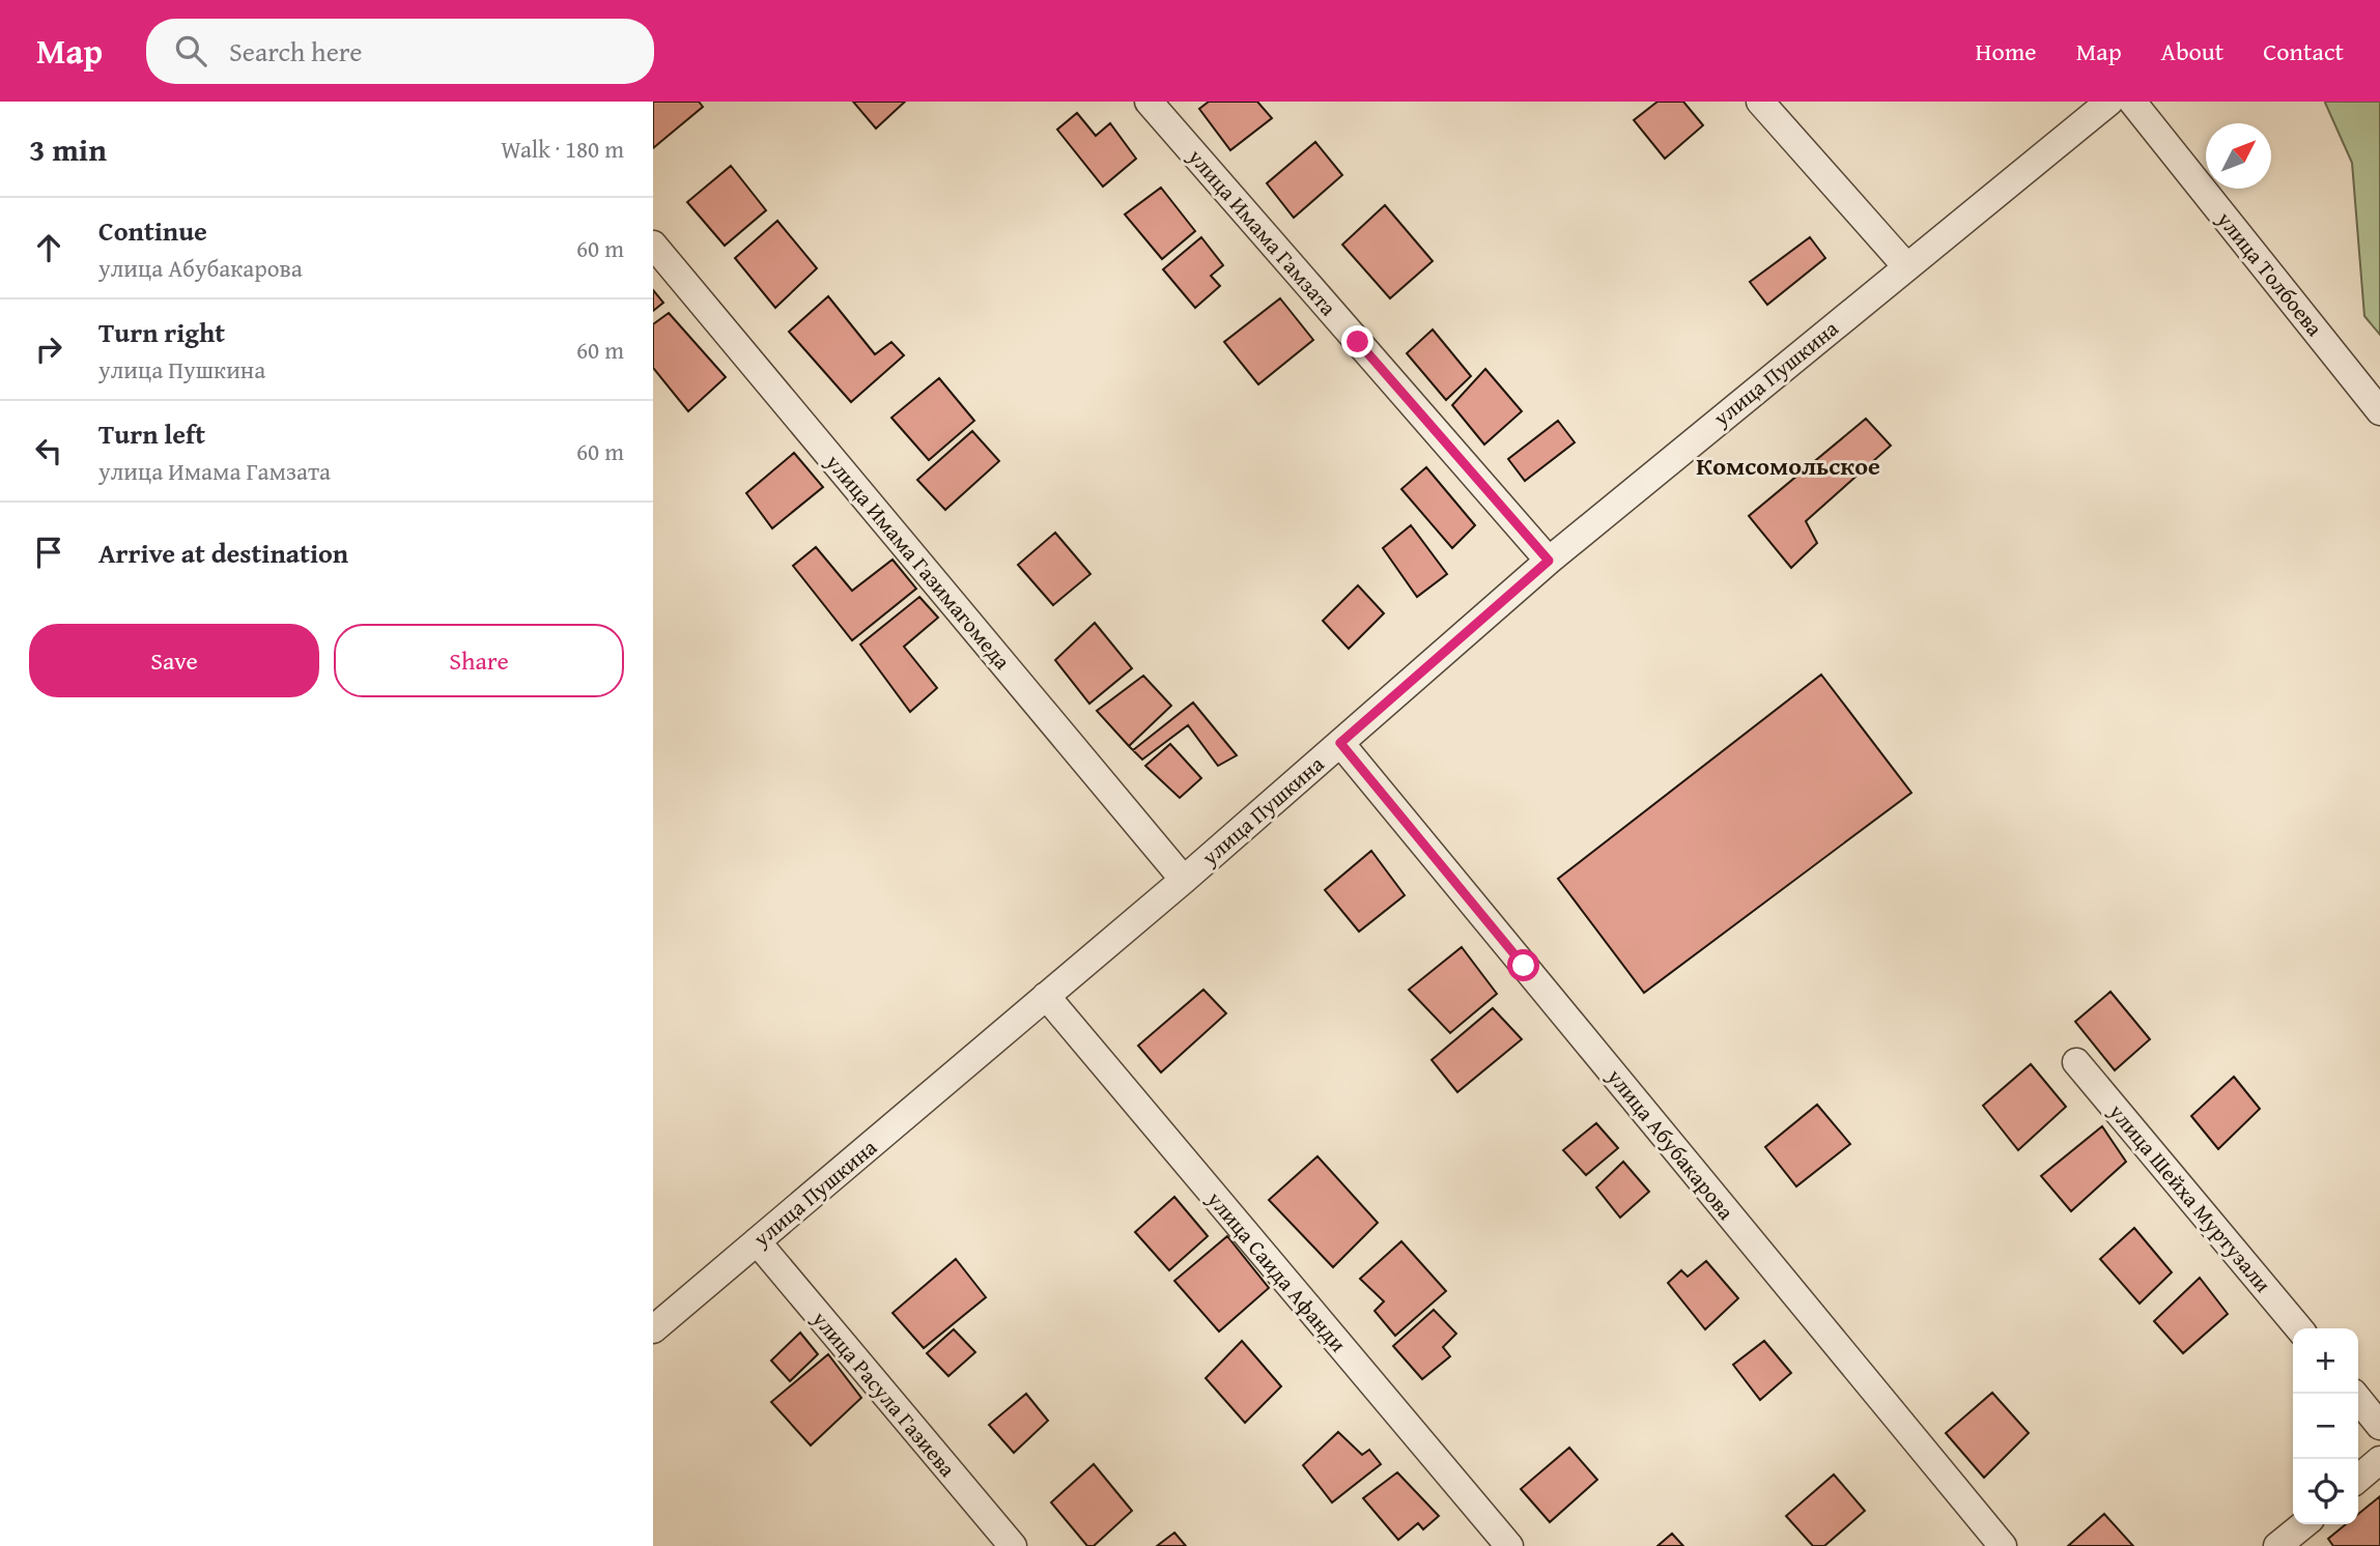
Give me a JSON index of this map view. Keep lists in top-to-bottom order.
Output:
{
  "streets": {
    "street": [
      "улица Имама Гамзата",
      "улица Толбоева",
      "улица Пушкина",
      "улица Имама Газимагомеда",
      "улица Абубакарова",
      "улица Шейха Муртузали",
      "улица Саида Афанди",
      "улица Расула Газиева"
    ]
  },
  "crossings": [
    ["улица Имама Гамзата", "улица Пушкина"],
    ["улица Пушкина", "улица Имама Газимагомеда"],
    ["улица Пушкина", "улица Абубакарова"],
    ["улица Пушкина", "улица Саида Афанди"],
    ["улица Пушкина", "улица Расула Газиева"]
  ],
  "districts": ["Комсомольское"],
  "north": "top right",
  "page": {
    "header": "Map",
    "search": "Search here",
    "nav": [
      "Home",
      "Map",
      "About",
      "Contact"
    ],
    "heading": ["3 min", "Walk · 180 m"],
    "list": [
      ["Continue", "улица Абубакарова", "60 m"],
      ["Turn right", "улица Пушкина", "60 m"],
      ["Turn left", "улица Имама Гамзата", "60 m"],
      "Arrive at destination"
    ],
    "buttons": ["Save", "Share"],
    "map_buttons": ["+", "−"]
  }
}
